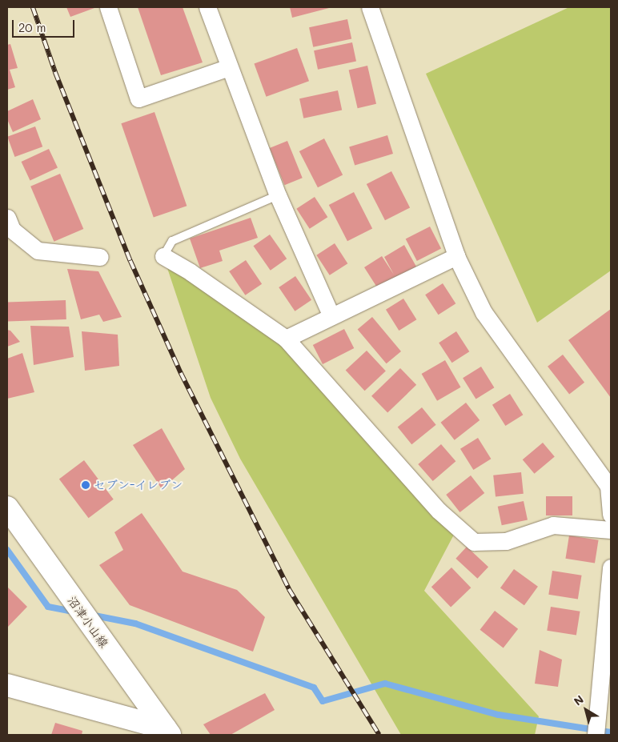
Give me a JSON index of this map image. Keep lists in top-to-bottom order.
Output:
{
  "streets": {
    "main road": ["沼津小山線"]
  },
  "places": ["セブン-イレブン"],
  "scale_bar": "20 m",
  "north": "top left"
}
